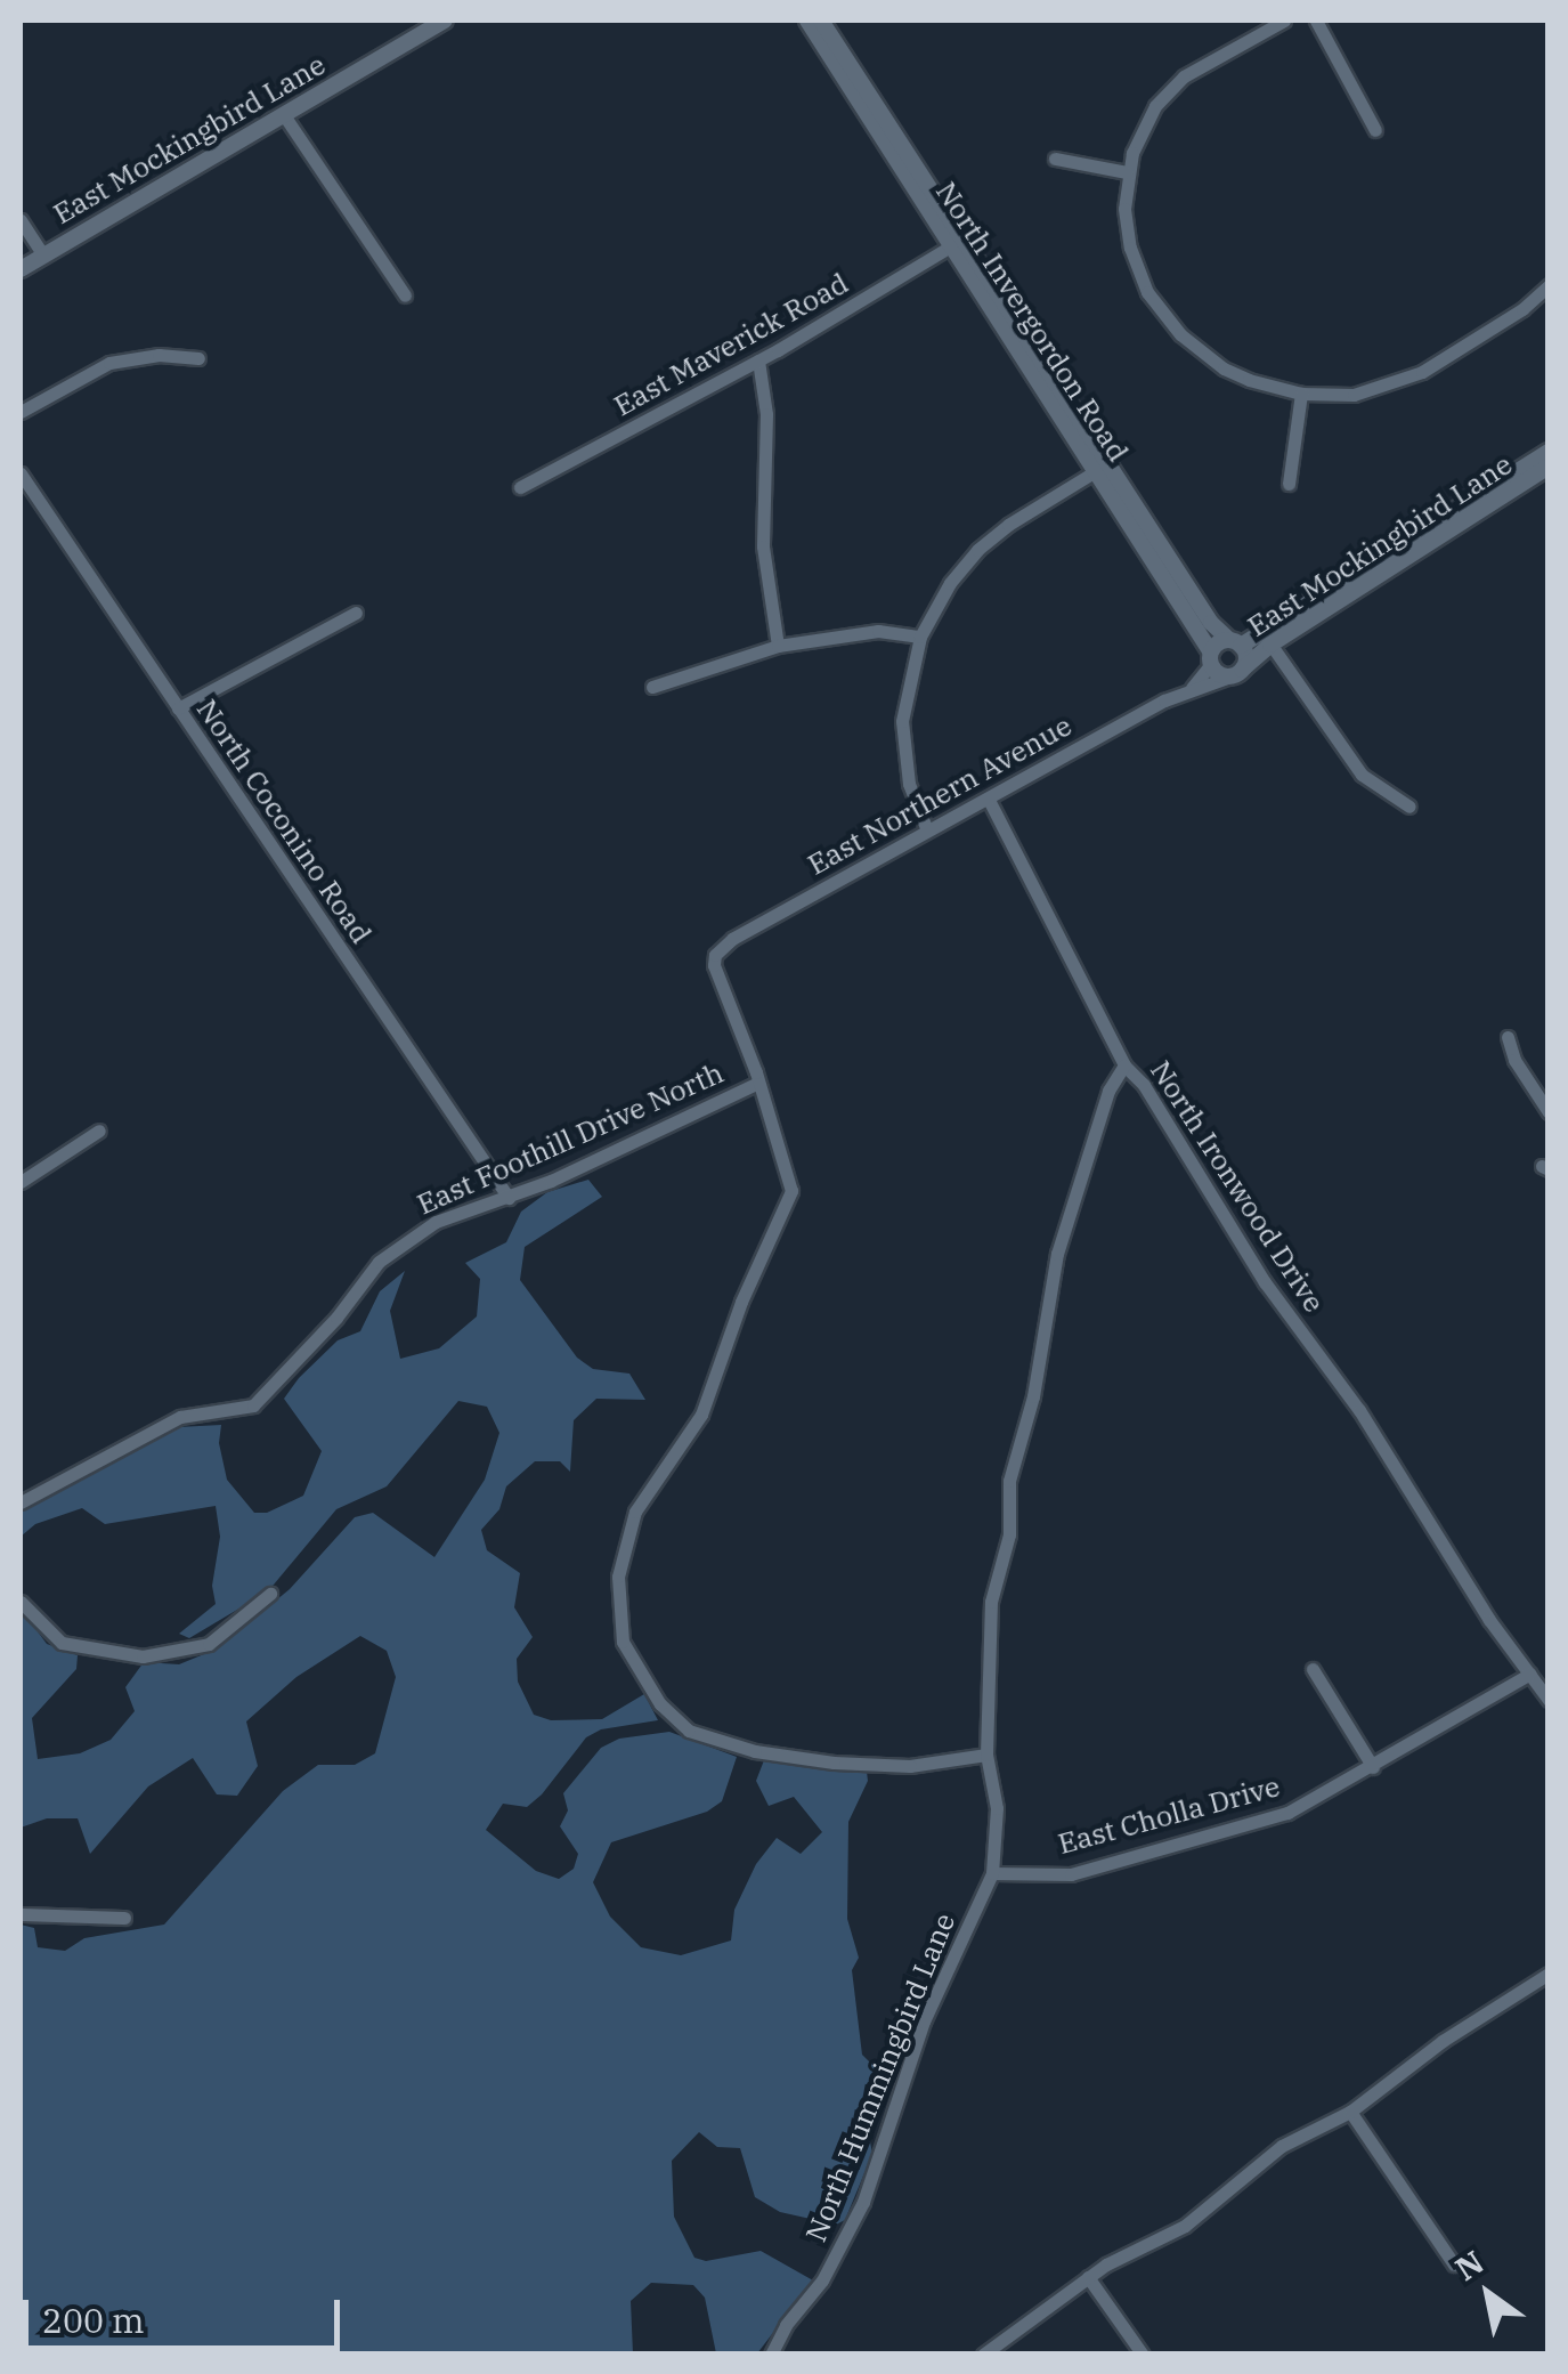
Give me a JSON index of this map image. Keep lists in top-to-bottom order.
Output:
{
  "streets": {
    "street": [
      "East Mockingbird Lane",
      "North Invergordon Road",
      "East Maverick Road",
      "East Northern Avenue",
      "North Coconino Road",
      "East Foothill Drive North",
      "North Ironwood Drive",
      "East Cholla Drive",
      "North Hummingbird Lane"
    ]
  },
  "crossings": [
    ["East Mockingbird Lane", "North Invergordon Road"],
    ["East Mockingbird Lane", "East Northern Avenue"],
    ["North Invergordon Road", "East Maverick Road"],
    ["North Invergordon Road", "East Northern Avenue"],
    ["East Northern Avenue", "East Foothill Drive North"],
    ["East Northern Avenue", "North Ironwood Drive"],
    ["North Coconino Road", "East Foothill Drive North"],
    ["North Ironwood Drive", "East Cholla Drive"],
    ["East Cholla Drive", "North Hummingbird Lane"]
  ],
  "scale_bar": "200 m",
  "north": "top left"
}
